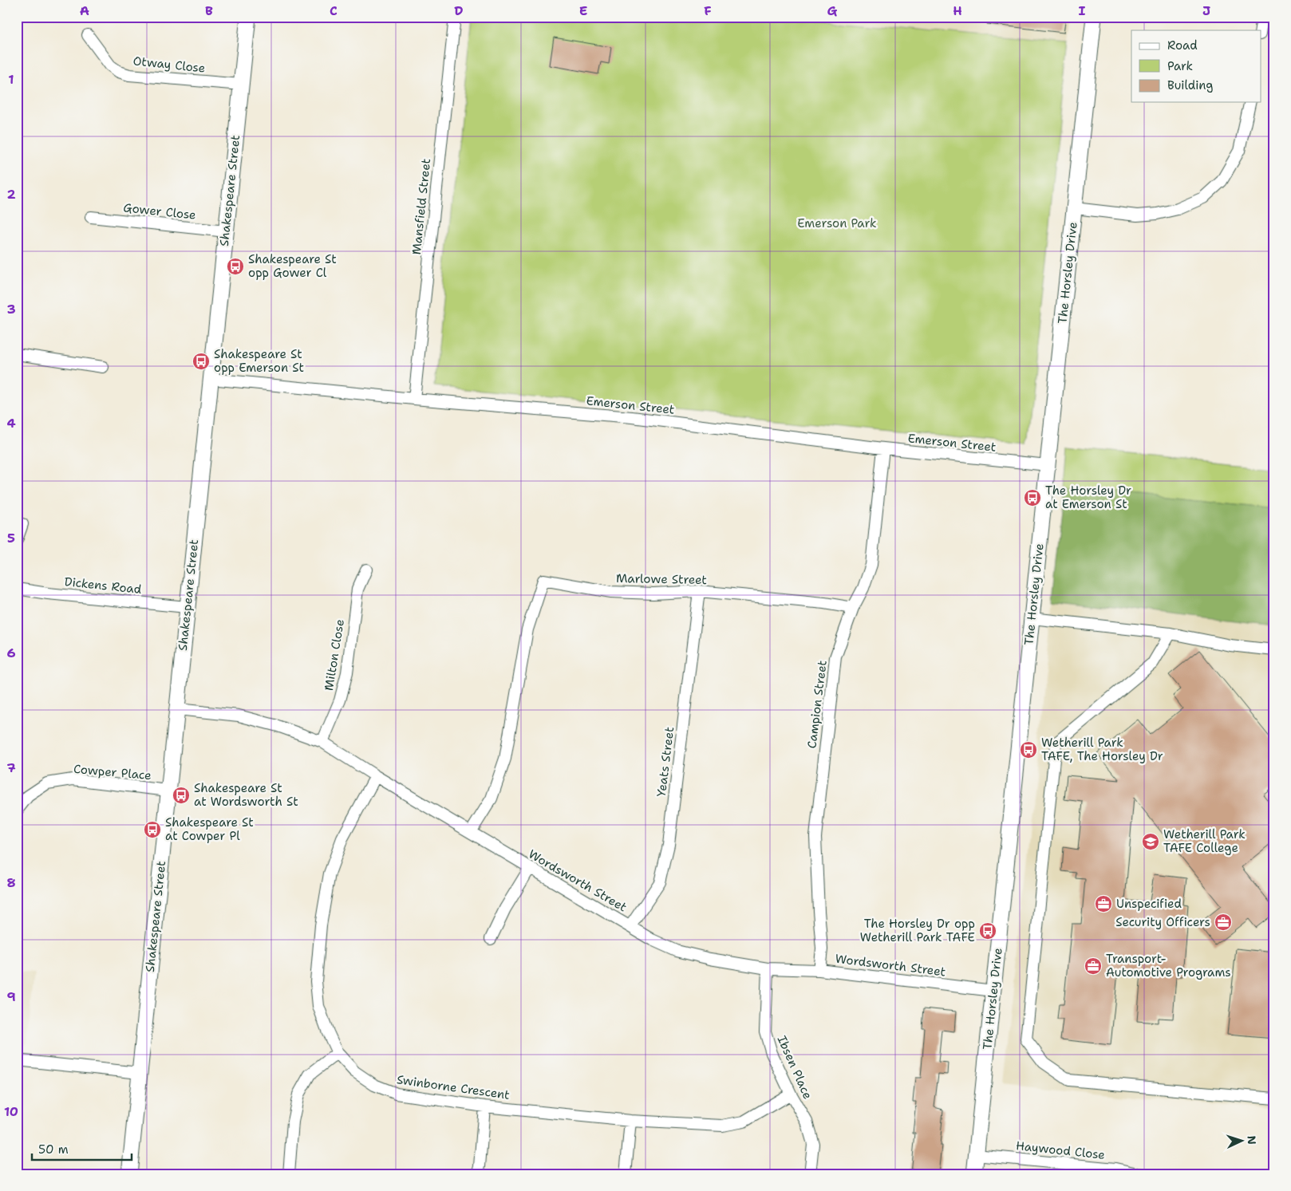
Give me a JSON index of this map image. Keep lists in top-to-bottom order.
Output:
{
  "streets": {
    "street": [
      "Otway Close",
      "Shakespeare Street",
      "Mansfield Street",
      "Gower Close",
      "The Horsley Drive",
      "Emerson Street",
      "Marlowe Street",
      "Dickens Road",
      "Milton Close",
      "Campion Street",
      "Yeats Street",
      "Cowper Place",
      "Wordsworth Street",
      "Ibsen Place",
      "Swinborne Crescent",
      "Haywood Close"
    ]
  },
  "crossings": [
    ["Otway Close", "Shakespeare Street"],
    ["Shakespeare Street", "Gower Close"],
    ["Shakespeare Street", "Emerson Street"],
    ["Shakespeare Street", "Dickens Road"],
    ["Shakespeare Street", "Cowper Place"],
    ["Shakespeare Street", "Wordsworth Street"],
    ["Mansfield Street", "Emerson Street"],
    ["The Horsley Drive", "Emerson Street"],
    ["The Horsley Drive", "Wordsworth Street"],
    ["The Horsley Drive", "Haywood Close"],
    ["Emerson Street", "Campion Street"],
    ["Marlowe Street", "Campion Street"],
    ["Marlowe Street", "Yeats Street"],
    ["Marlowe Street", "Wordsworth Street"],
    ["Milton Close", "Wordsworth Street"],
    ["Campion Street", "Wordsworth Street"],
    ["Yeats Street", "Wordsworth Street"],
    ["Wordsworth Street", "Ibsen Place"],
    ["Wordsworth Street", "Swinborne Crescent"],
    ["Ibsen Place", "Swinborne Crescent"]
  ],
  "parks": ["Emerson Park"],
  "places": {
    "bus stop": [
      "Shakespeare St opp Gower Cl",
      "Shakespeare St opp Emerson St",
      "The Horsley Dr at Emerson St",
      "Wetherill Park TAFE, The Horsley Dr",
      "Shakespeare St at Wordsworth St",
      "Shakespeare St at Cowper Pl",
      "The Horsley Dr opp Wetherill Park TAFE"
    ],
    "school or university": ["Wetherill Park TAFE College"],
    "office": ["Unspecified", "Security Officers", "Transport- Automotive Programs"]
  },
  "legend": ["Road", "Park", "Building"],
  "scale_bar": "50 m",
  "north": "right",
  "grid": {
    "columns": [
      "A",
      "B",
      "C",
      "D",
      "E",
      "F",
      "G",
      "H",
      "I",
      "J"
    ],
    "rows": [
      "1",
      "2",
      "3",
      "4",
      "5",
      "6",
      "7",
      "8",
      "9",
      "10"
    ]
  }
}
